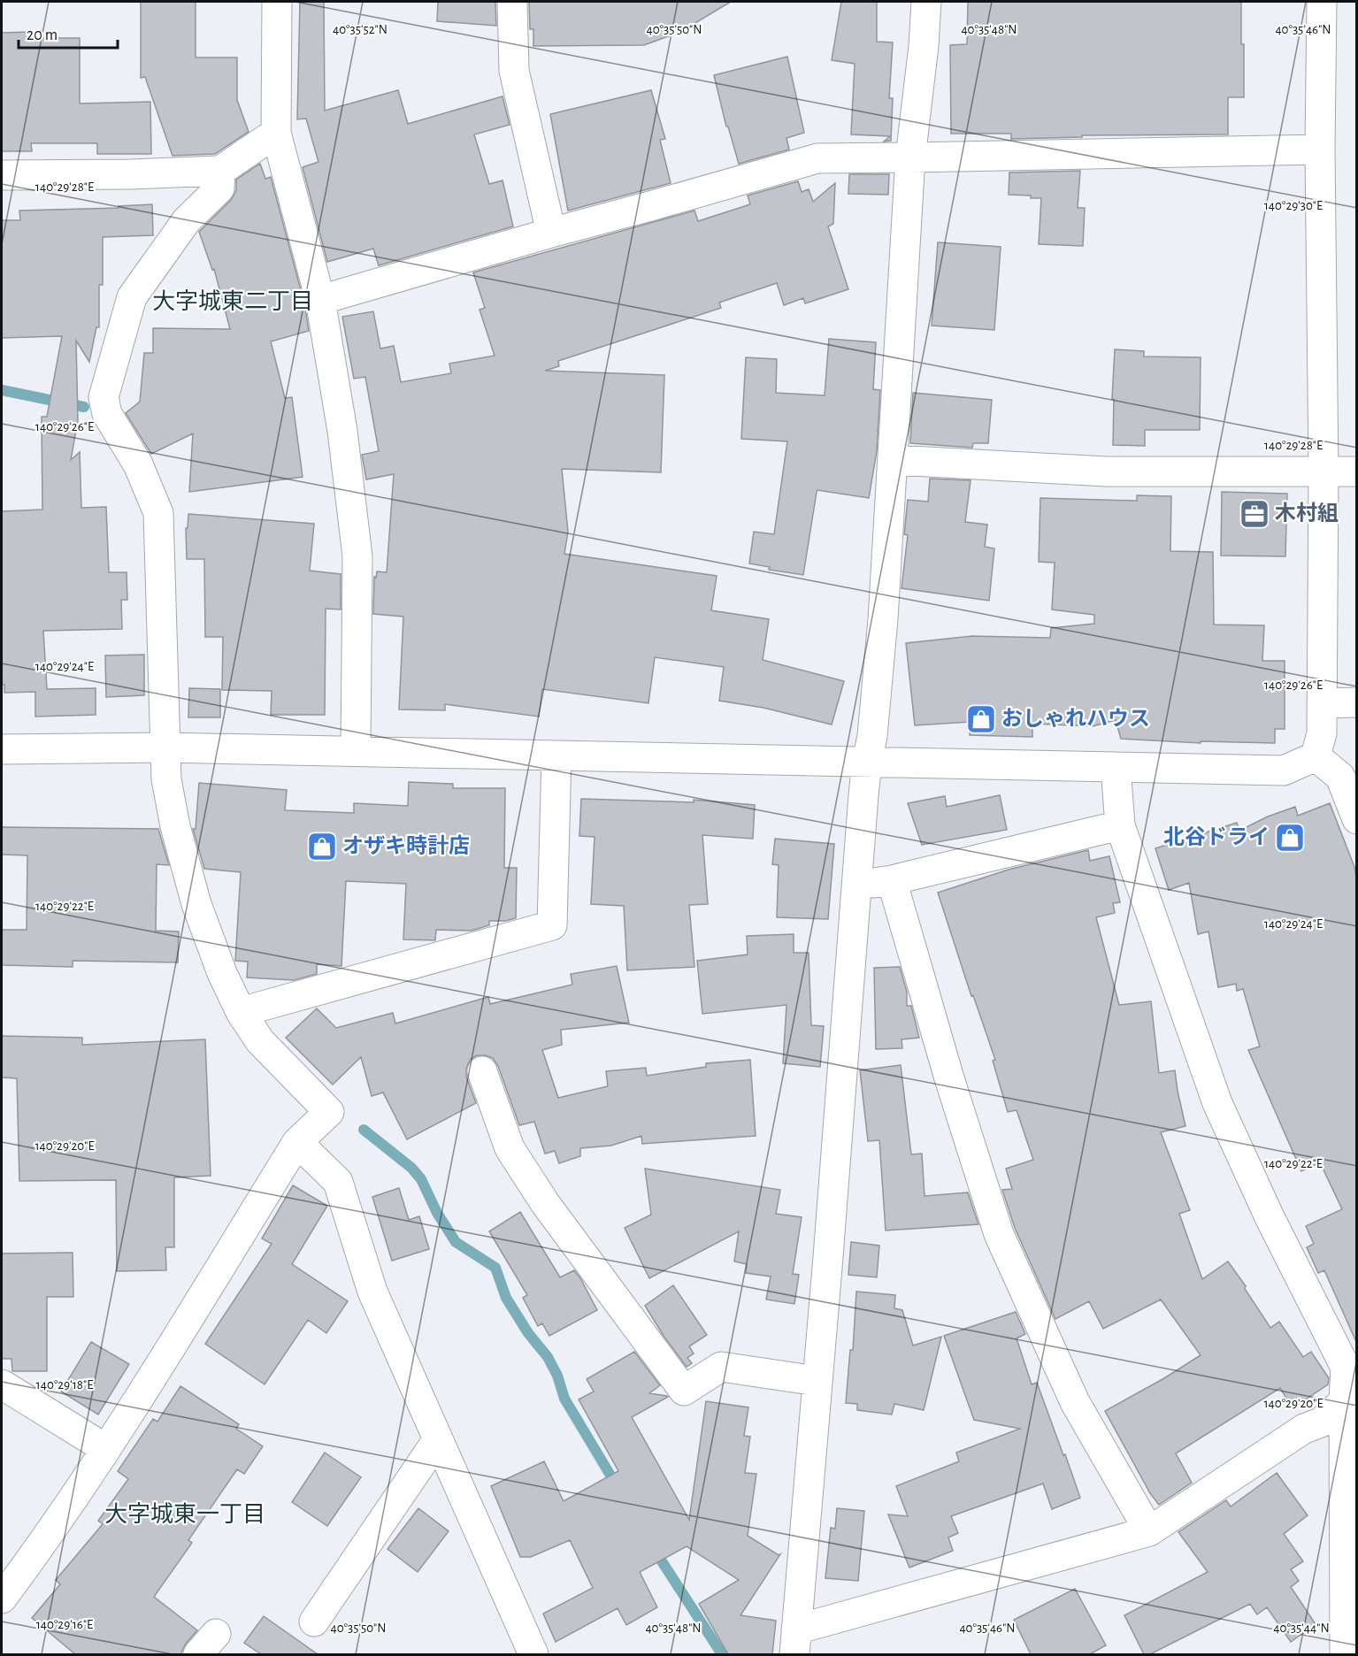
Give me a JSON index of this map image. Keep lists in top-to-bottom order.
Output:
{
  "districts": ["大字城東二丁目", "大字城東一丁目"],
  "places": {
    "office": ["木村組"],
    "shop": ["おしゃれハウス", "北谷ドライ", "オザキ時計店"]
  },
  "scale_bar": "20 m",
  "coordinates": [
    "40°35'52\"N",
    "40°35'50\"N",
    "40°35'48\"N",
    "40°35'46\"N",
    "140°29'28\"E",
    "140°29'30\"E",
    "140°29'26\"E",
    "140°29'24\"E",
    "140°29'22\"E",
    "140°29'20\"E",
    "140°29'18\"E",
    "140°29'16\"E",
    "40°35'44\"N"
  ]
}
